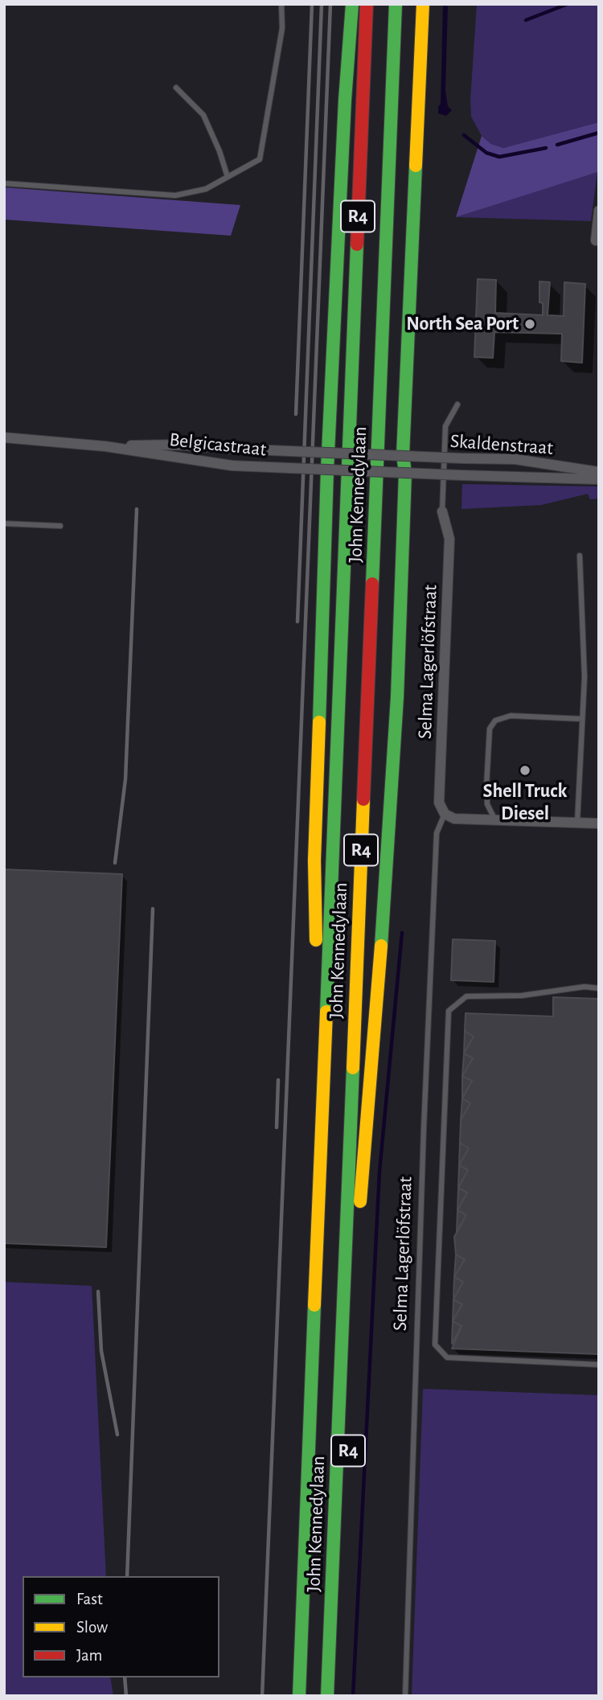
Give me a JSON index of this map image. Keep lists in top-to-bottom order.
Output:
{
  "streets": {
    "highway": ["R4", "John Kennedylaan"],
    "street": ["Belgicastraat", "Skaldenstraat", "Selma Lagerlöfstraat"]
  },
  "crossings": [
    ["R4", "Belgicastraat"],
    ["R4", "John Kennedylaan"],
    ["Belgicastraat", "Skaldenstraat"]
  ],
  "places": ["North Sea Port", "Shell Truck Diesel"],
  "legend": ["Fast", "Slow", "Jam"]
}
